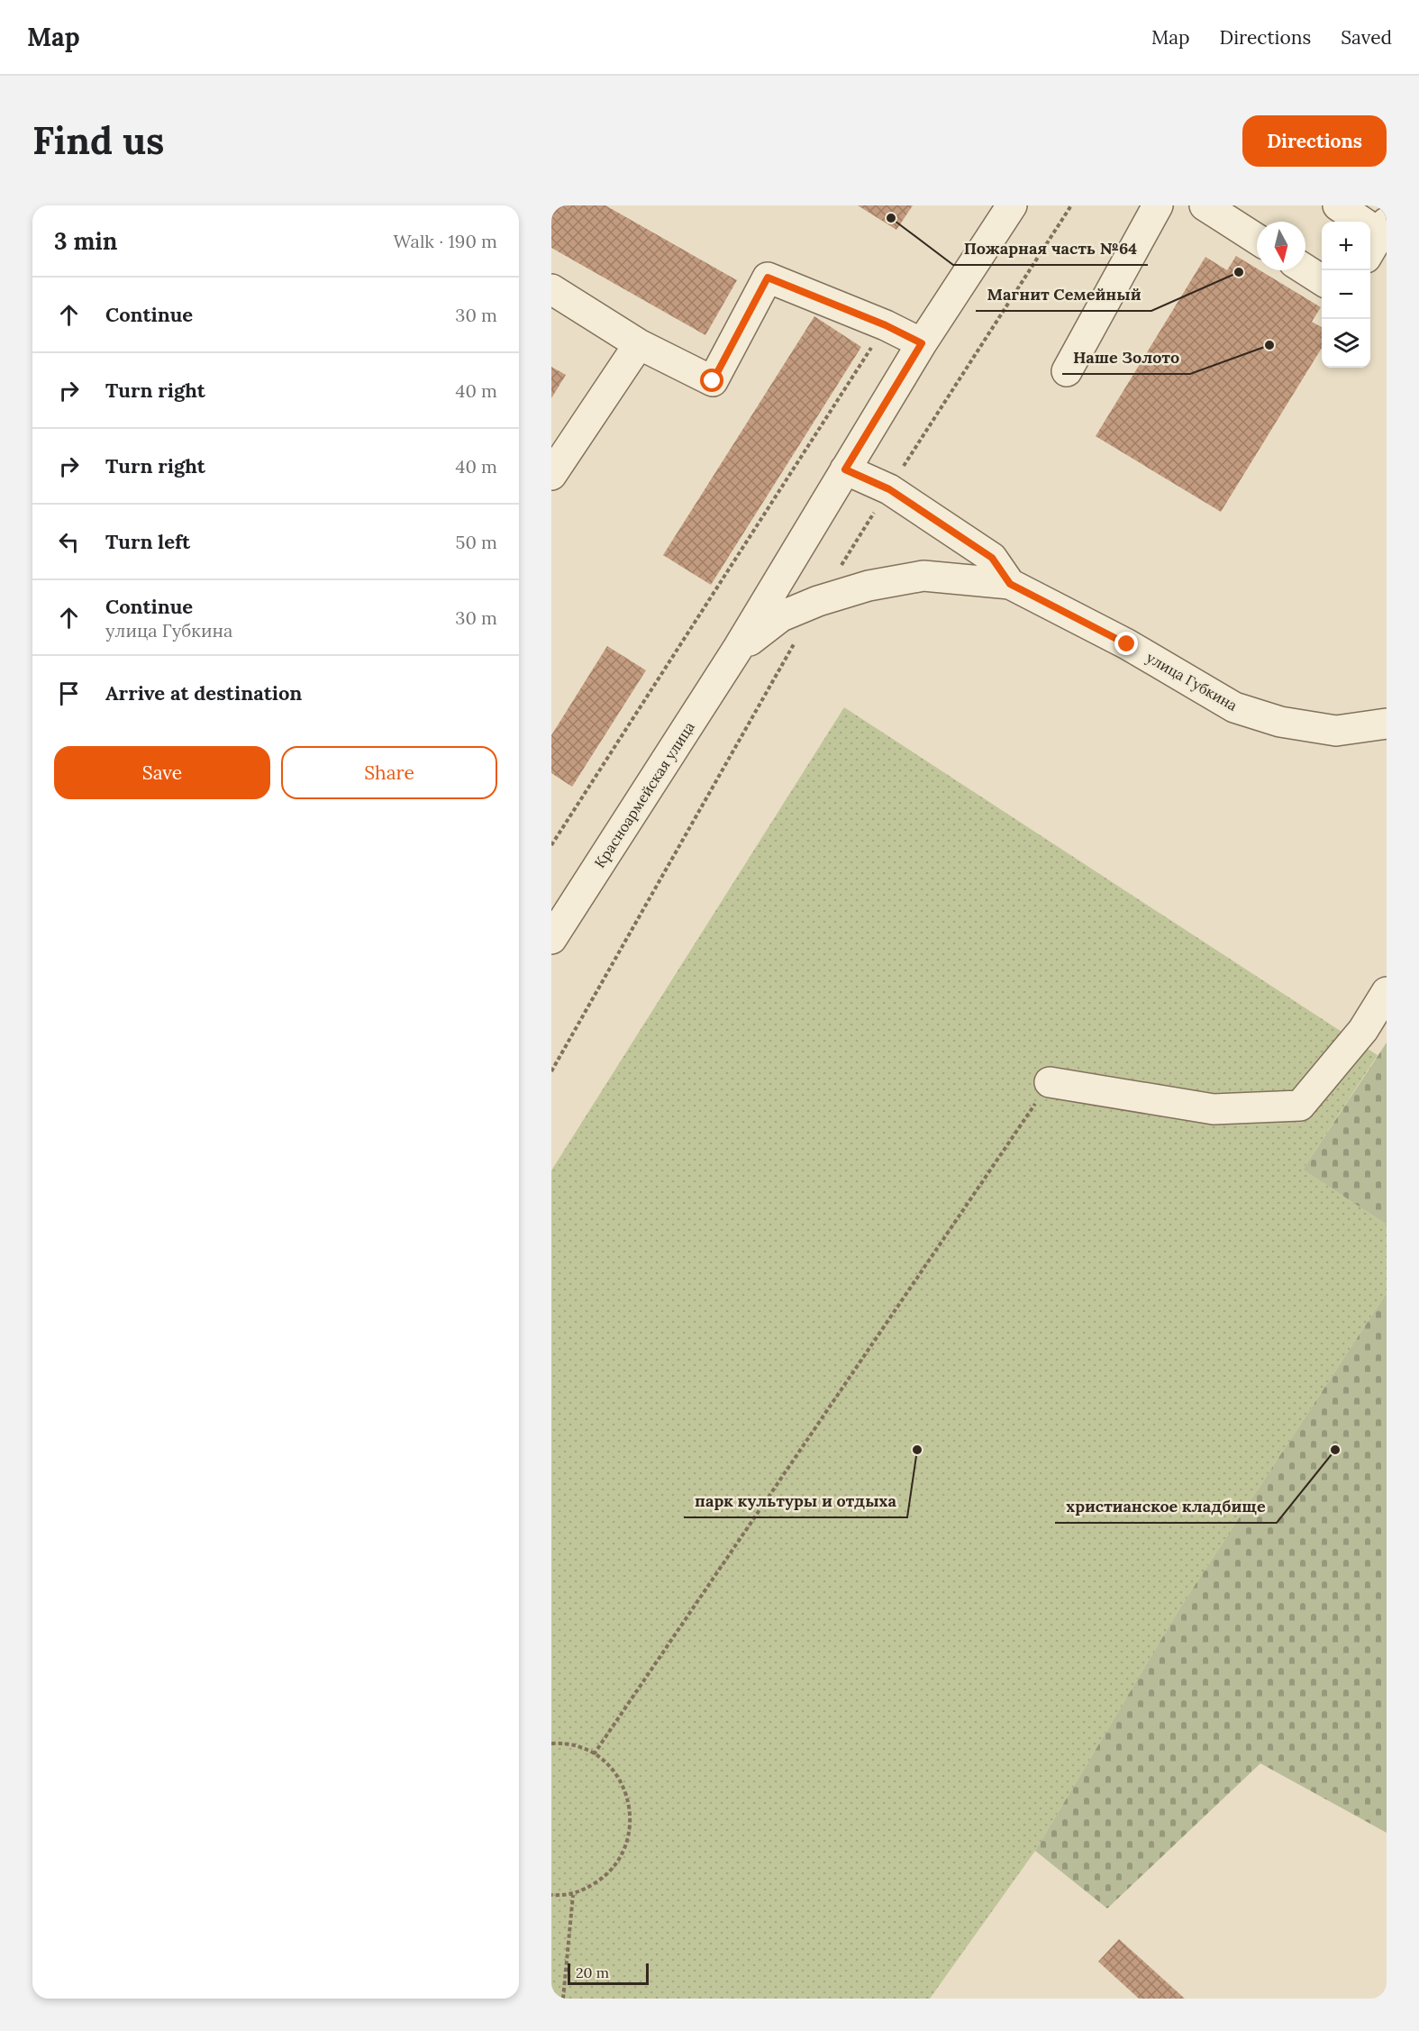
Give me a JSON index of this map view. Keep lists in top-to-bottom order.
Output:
{
  "streets": {
    "street": ["улица Губкина", "Красноармейская улица"]
  },
  "crossings": [
    ["улица Губкина", "Красноармейская улица"]
  ],
  "places": [
    "Пожарная часть №64",
    "Магнит Семейный",
    "Наше Золото",
    "парк культуры и отдыха",
    "христианское кладбище"
  ],
  "scale_bar": "20 m",
  "north": "bottom",
  "page": {
    "header": "Map",
    "nav": ["Map", "Directions", "Saved"],
    "buttons": [
      "Directions",
      ["Save", "Share"]
    ],
    "title": "Find us",
    "heading": ["3 min", "Walk · 190 m"],
    "map_buttons": ["+", "−"],
    "list": [
      ["Continue", "30 m"],
      ["Turn right", "40 m"],
      ["Turn right", "40 m"],
      ["Turn left", "50 m"],
      ["Continue", "улица Губкина", "30 m"],
      "Arrive at destination"
    ],
    "scale": "20 m"
  }
}
